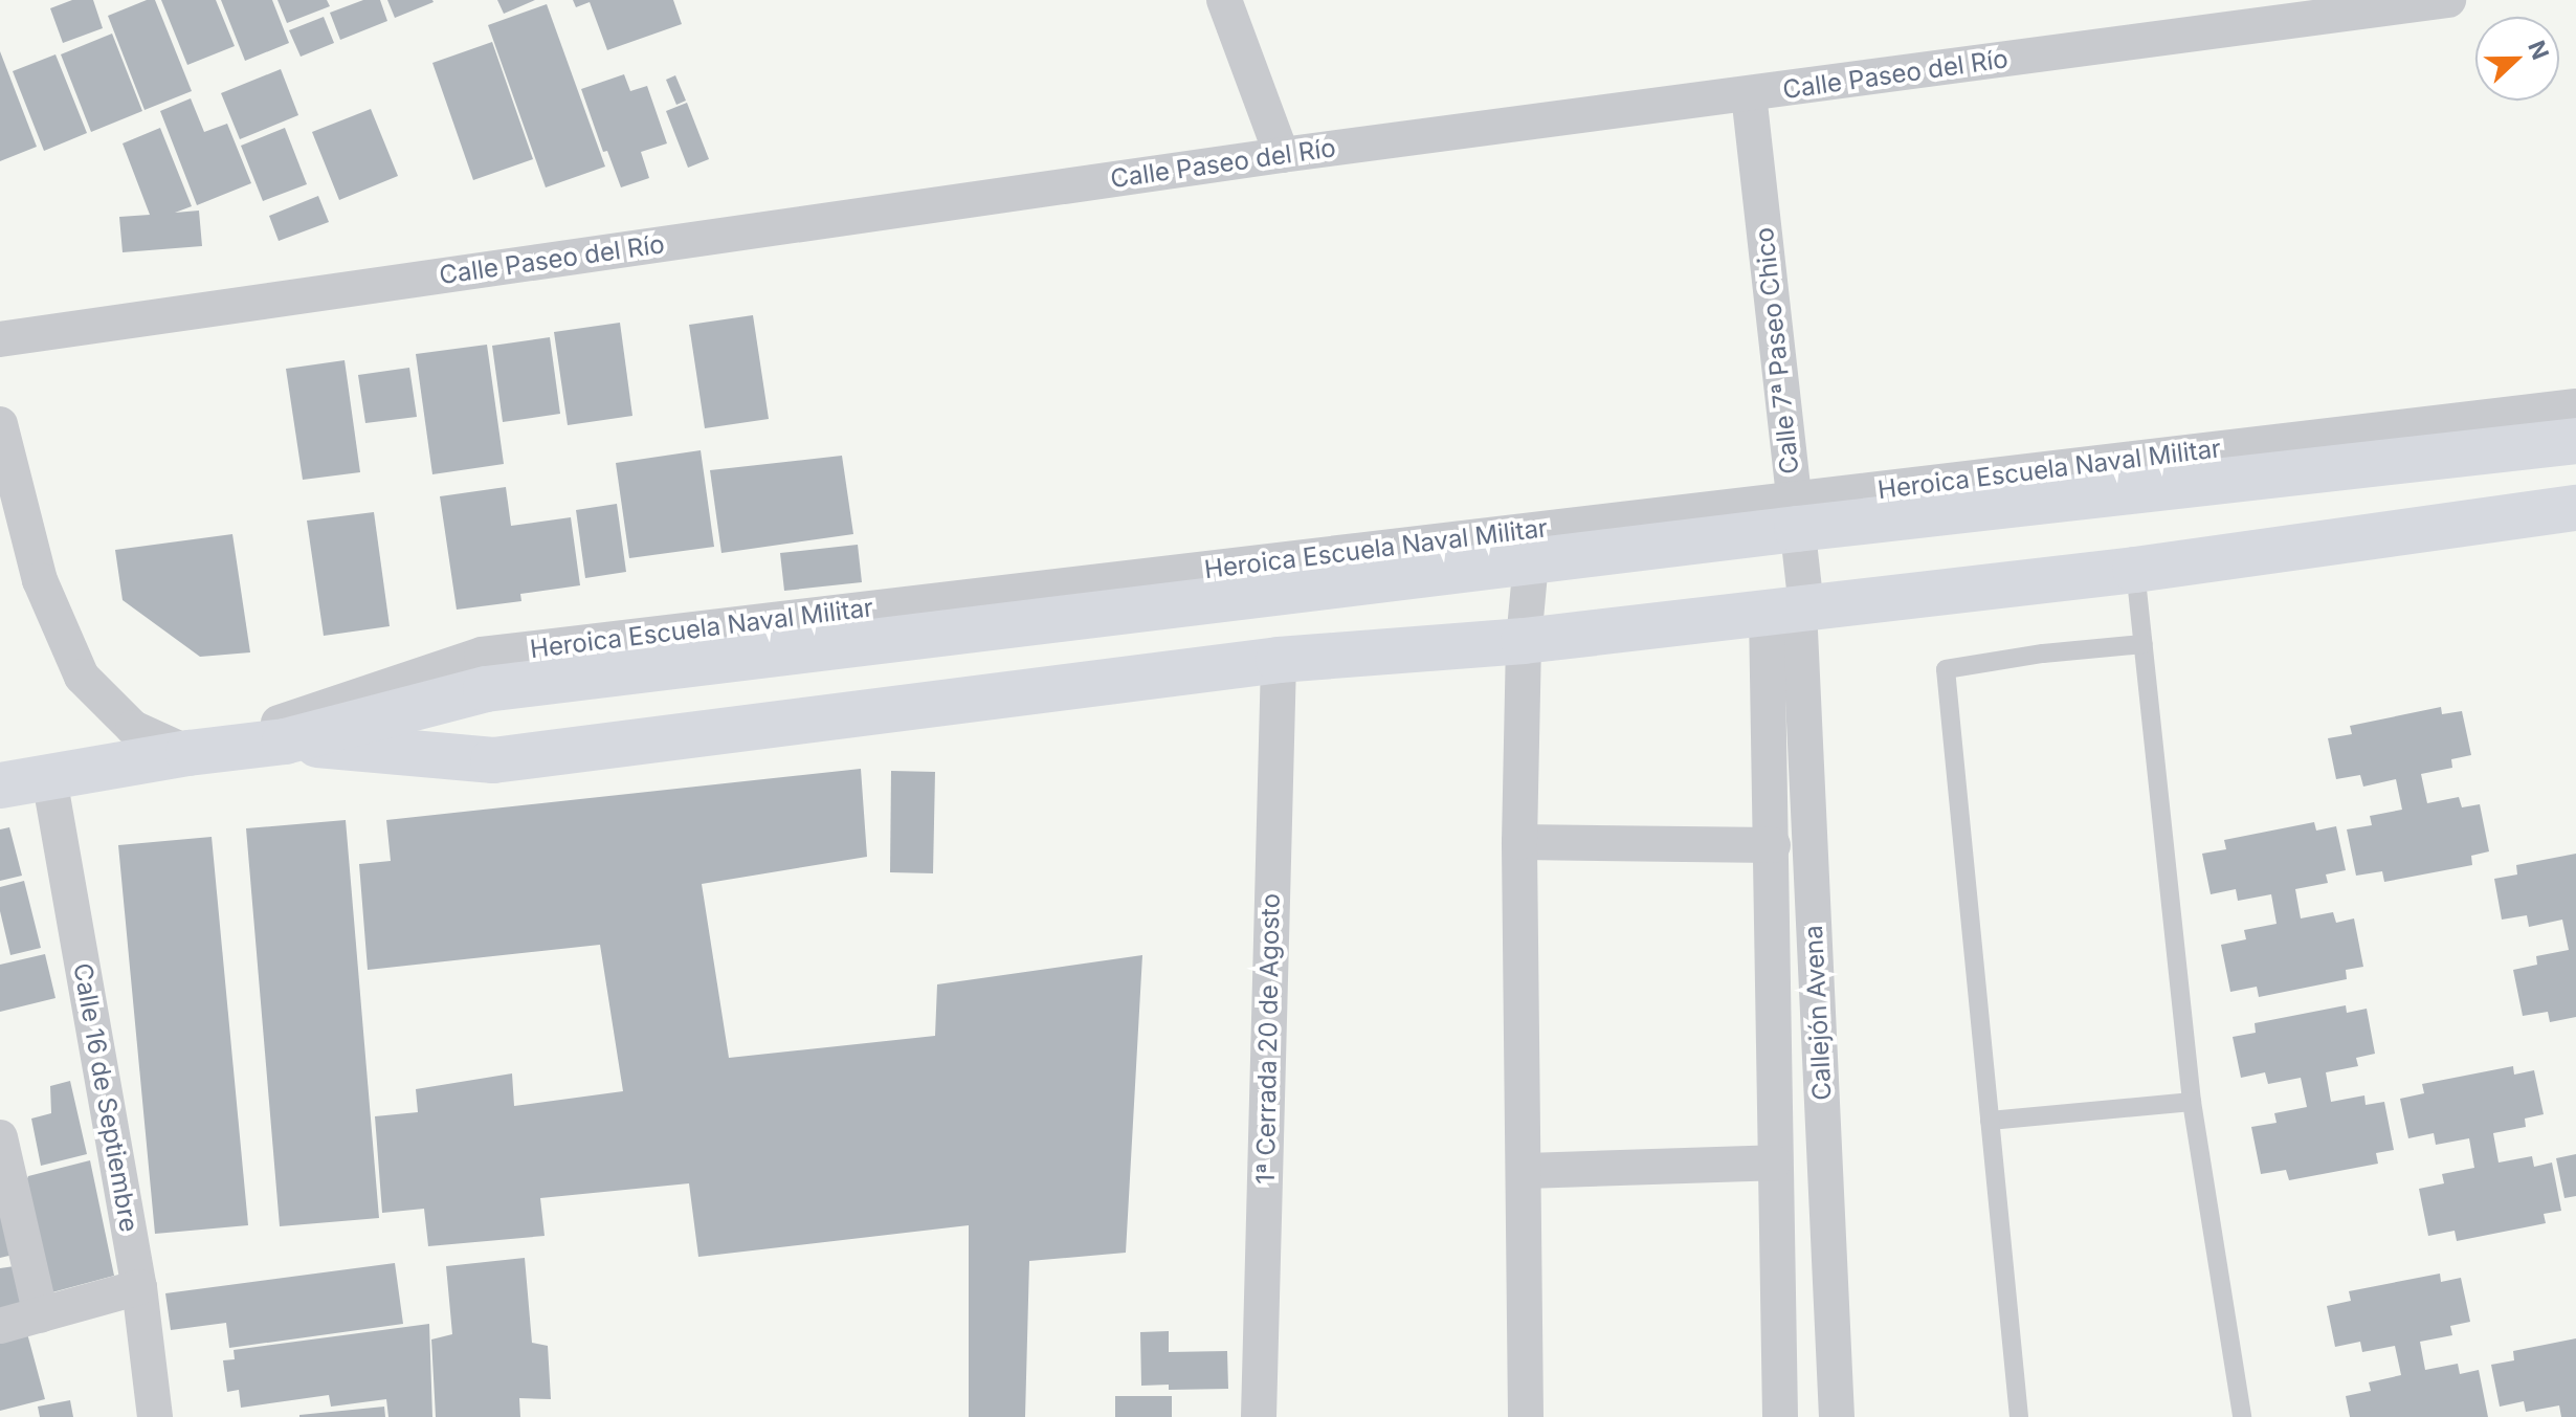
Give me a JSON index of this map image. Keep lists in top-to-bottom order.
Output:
{
  "streets": {
    "main road": ["Heroica Escuela Naval Militar"],
    "street": [
      "Calle Paseo del Río",
      "Calle 7ª Paseo Chico",
      "Callejón Avena",
      "1ª Cerrada 20 de Agosto",
      "Calle 16 de Septiembre"
    ]
  },
  "crossings": [
    ["Calle Paseo del Río", "Calle 7ª Paseo Chico"],
    ["Calle 7ª Paseo Chico", "Heroica Escuela Naval Militar"],
    ["Calle 7ª Paseo Chico", "Callejón Avena"],
    ["Heroica Escuela Naval Militar", "Callejón Avena"],
    ["Heroica Escuela Naval Militar", "1ª Cerrada 20 de Agosto"],
    ["Heroica Escuela Naval Militar", "Calle 16 de Septiembre"]
  ],
  "north": "right"
}
